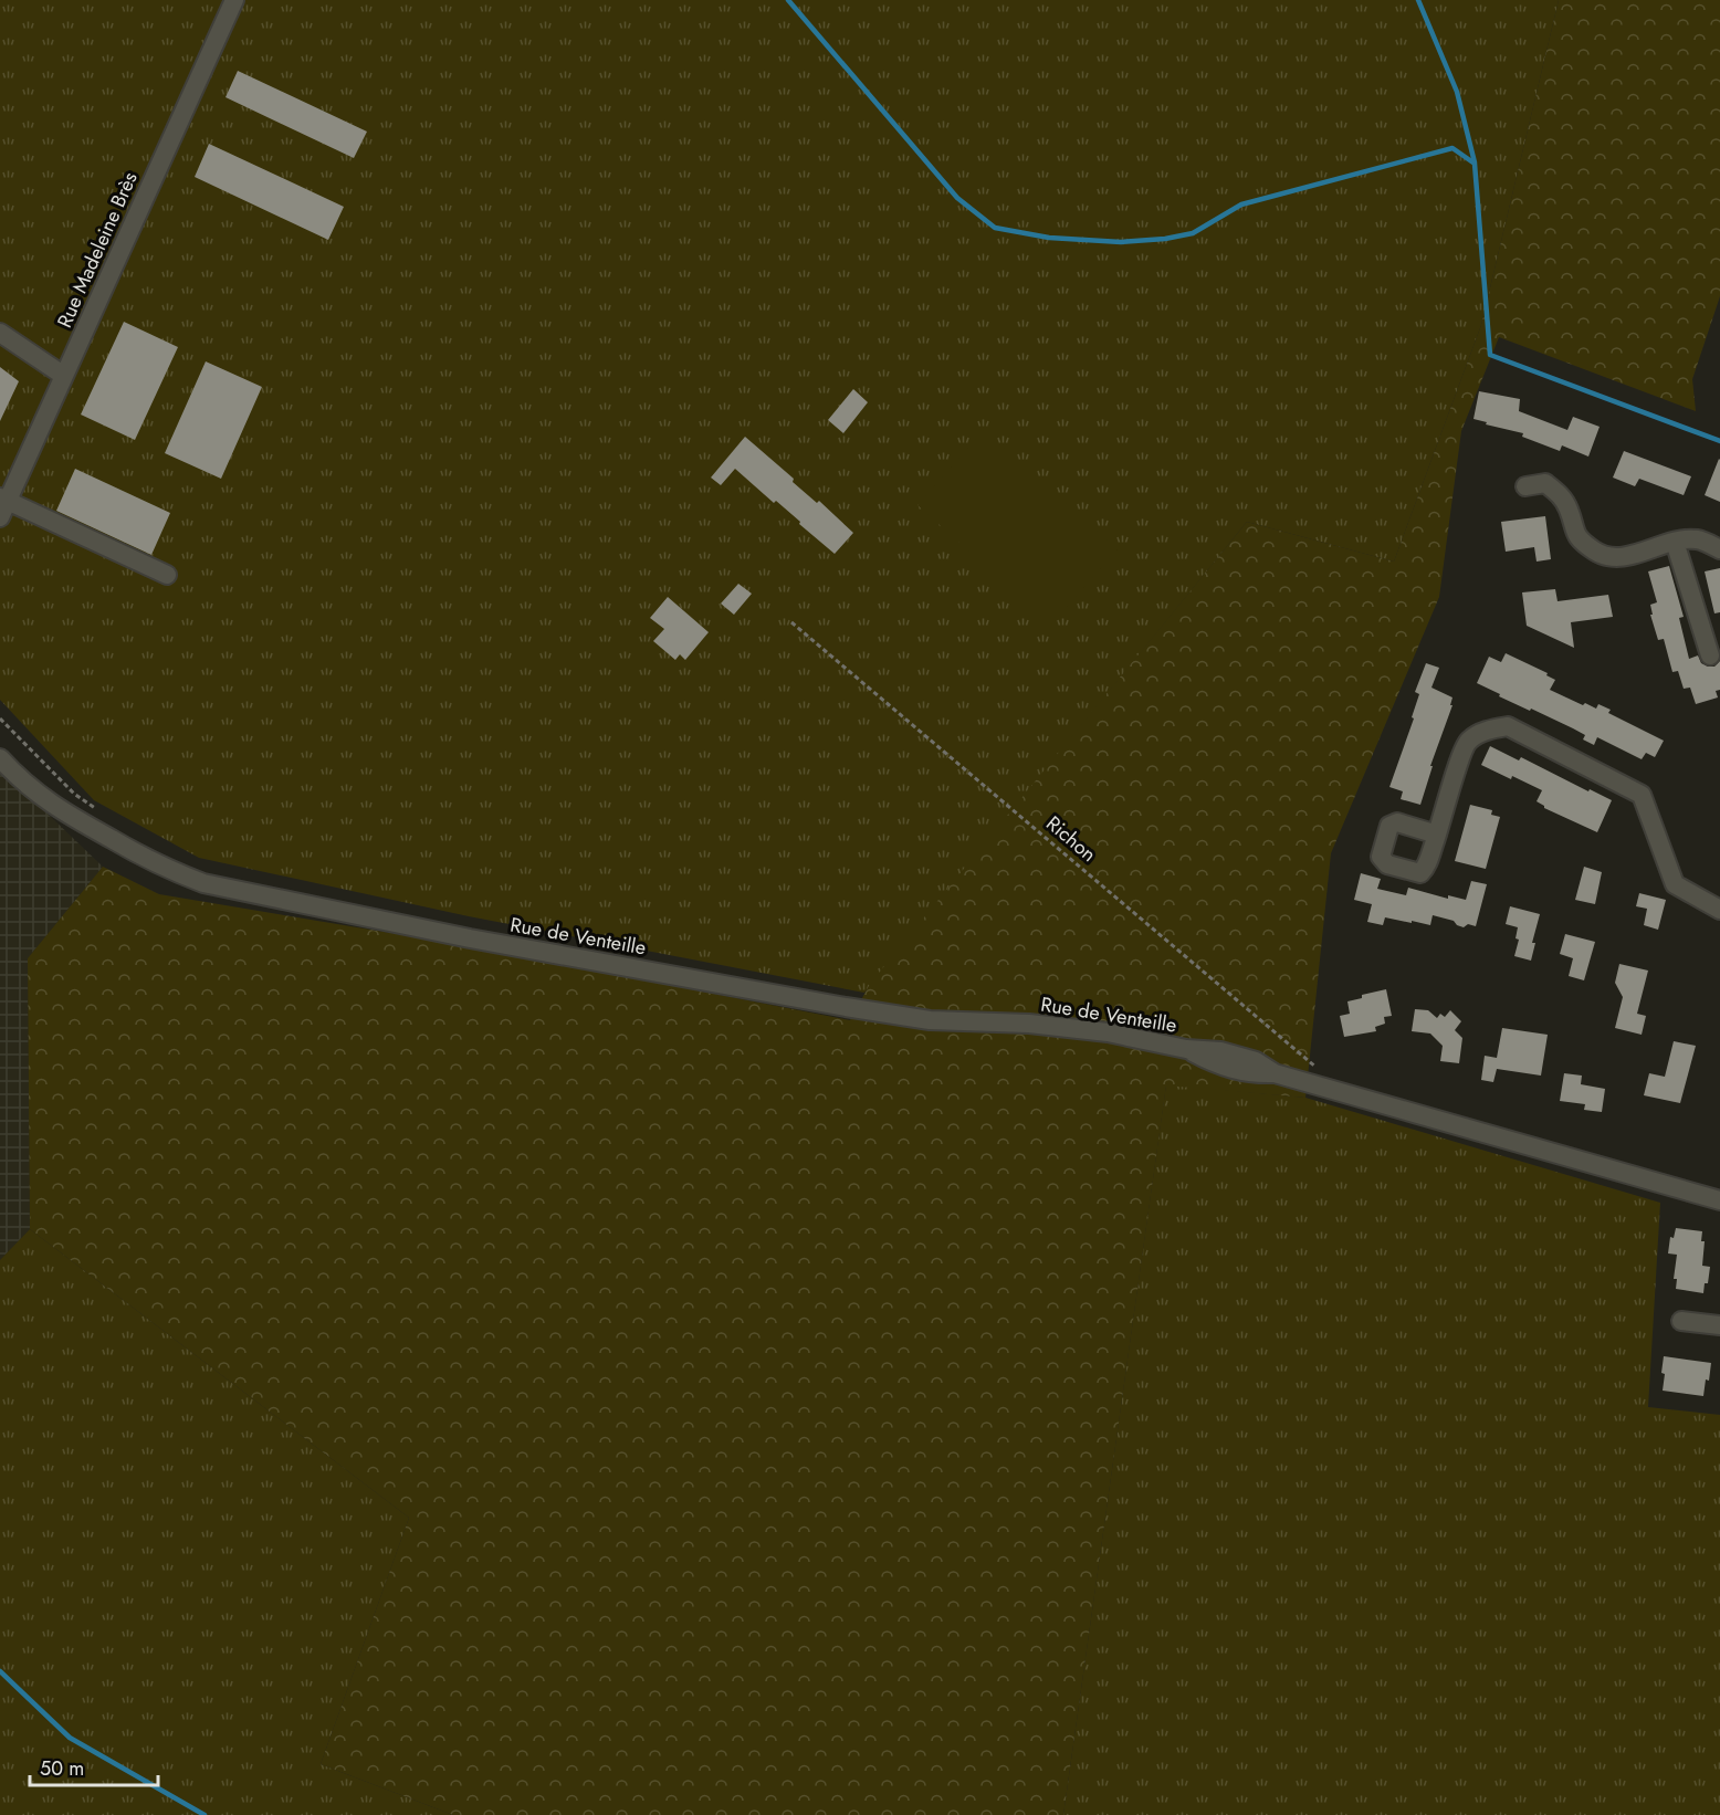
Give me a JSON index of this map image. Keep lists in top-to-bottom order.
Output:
{
  "streets": {
    "street": ["Rue Madeleine Brès", "Rue de Venteille"],
    "path": ["Richon"]
  },
  "crossings": [
    ["Richon", "Rue de Venteille"]
  ],
  "scale_bar": "50 m"
}
